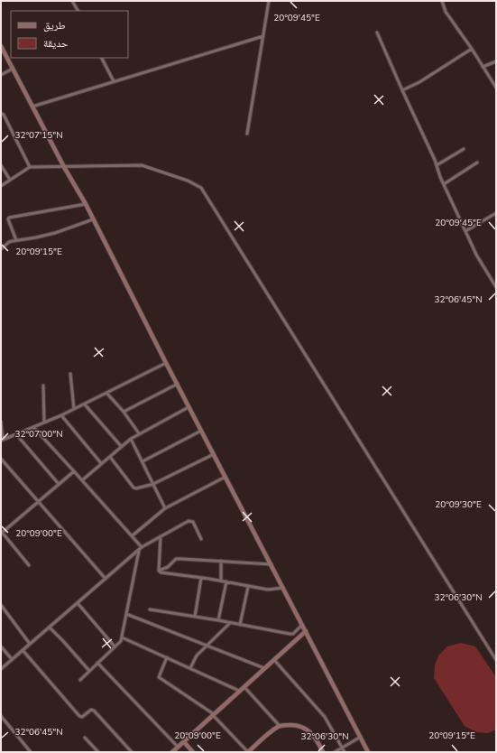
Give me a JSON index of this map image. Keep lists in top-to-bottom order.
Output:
{
  "legend": ["طريق", "حديقة"],
  "coordinates": [
    "20°09'45\"E",
    "32°07'15\"N",
    "20°09'15\"E",
    "32°06'45\"N",
    "32°07'00\"N",
    "20°09'30\"E",
    "20°09'00\"E",
    "32°06'30\"N"
  ]
}
